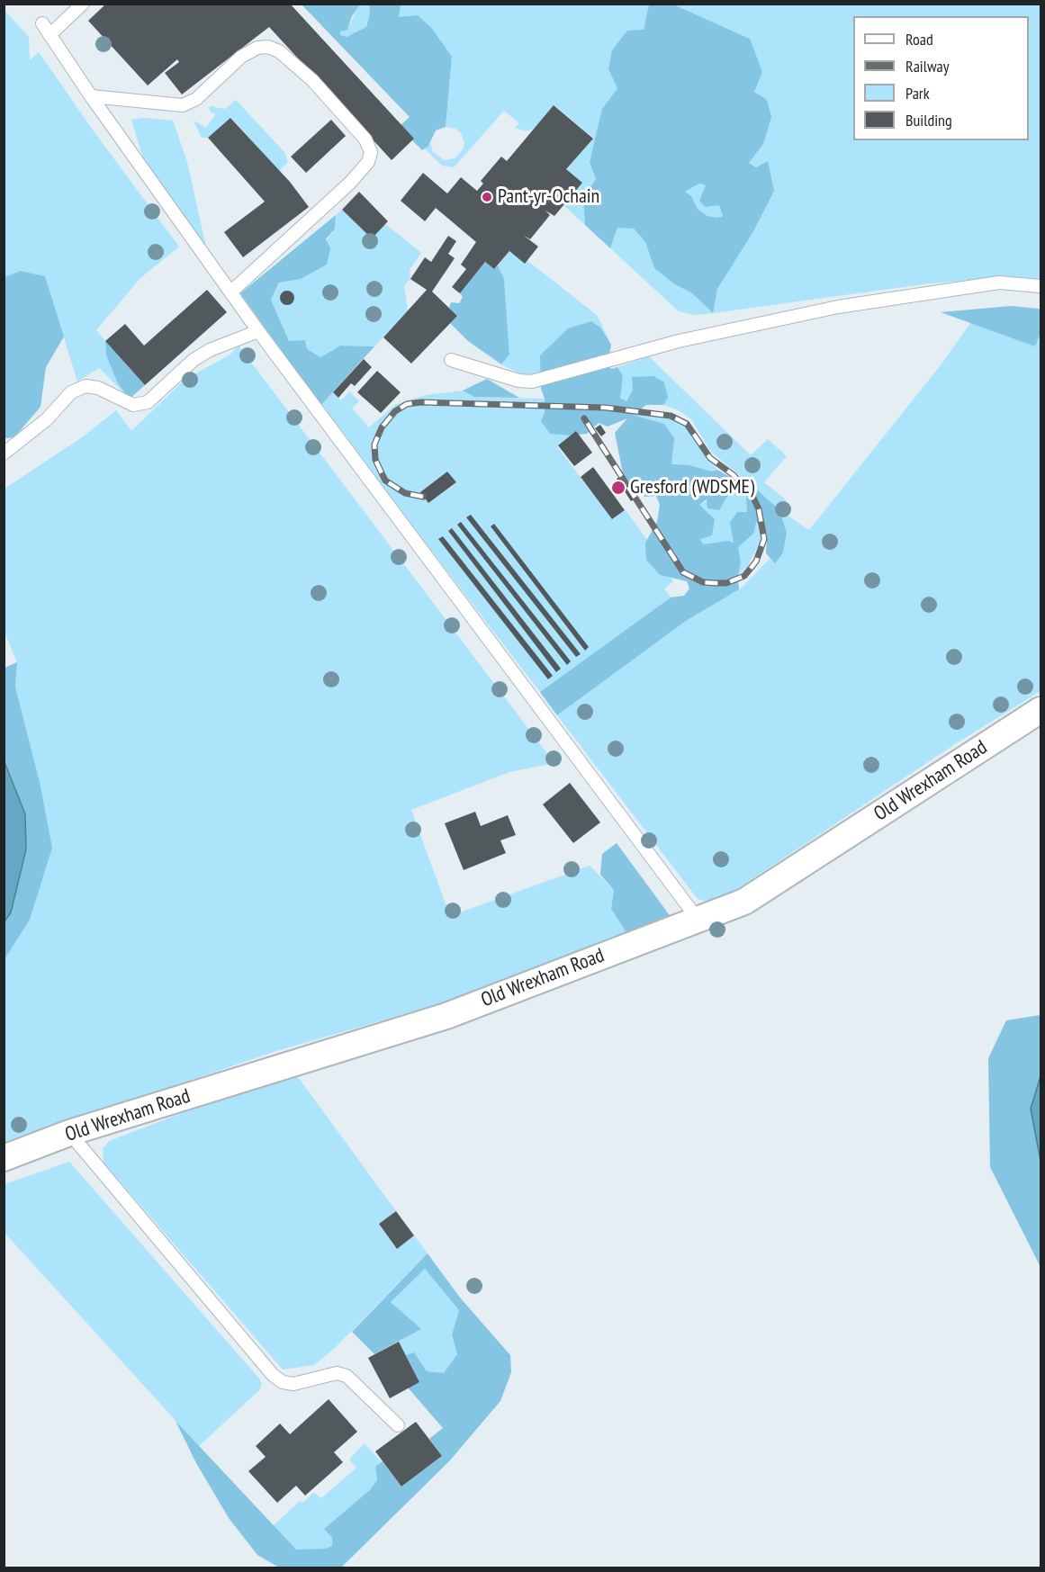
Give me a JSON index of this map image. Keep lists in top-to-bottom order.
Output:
{
  "streets": {
    "street": ["Old Wrexham Road"]
  },
  "places": ["Pant-yr-Ochain", "Gresford (WDSME)"],
  "legend": [
    "Road",
    "Railway",
    "Park",
    "Building"
  ]
}
